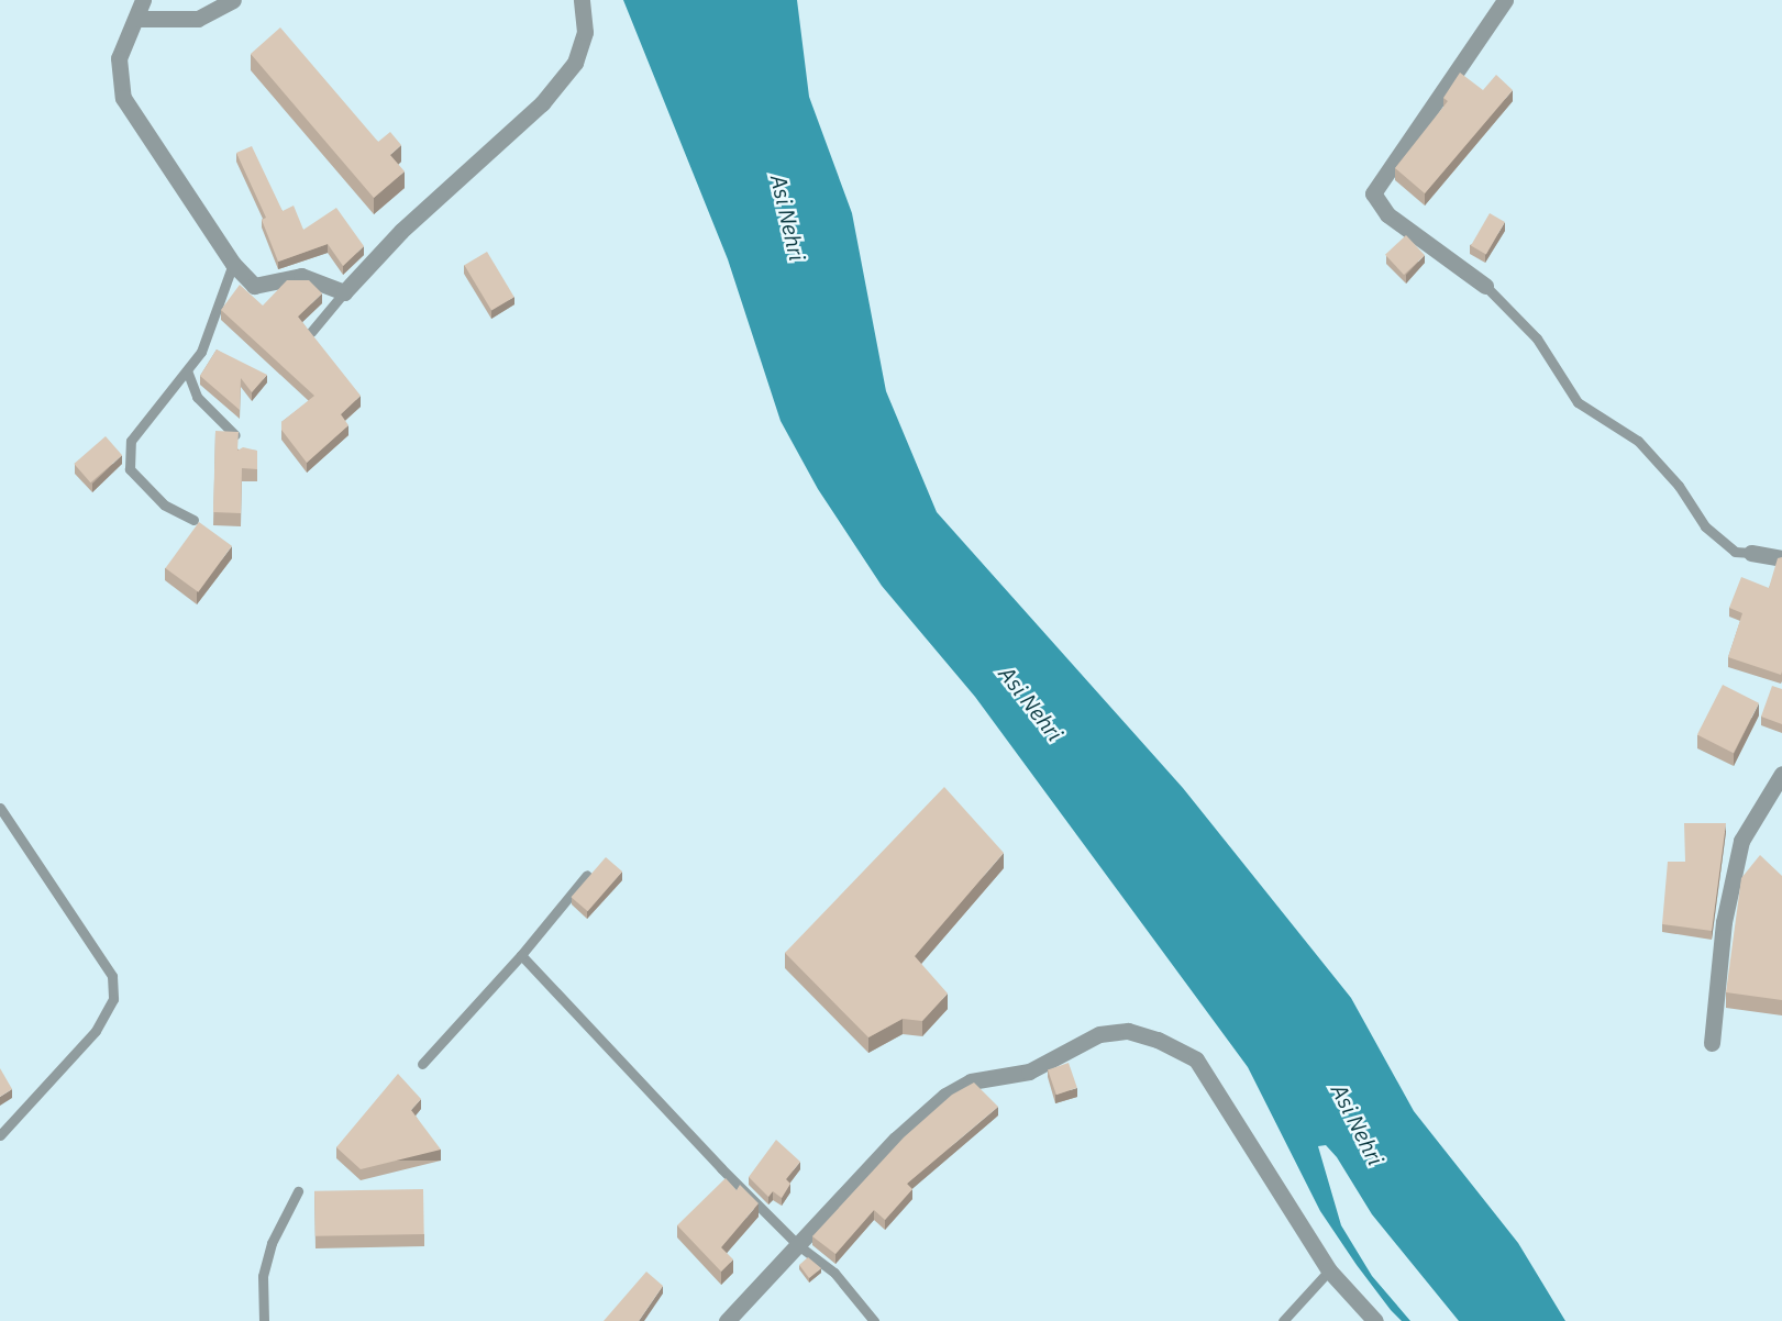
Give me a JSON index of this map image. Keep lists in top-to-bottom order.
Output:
{
  "water": ["Asi Nehri"]
}
